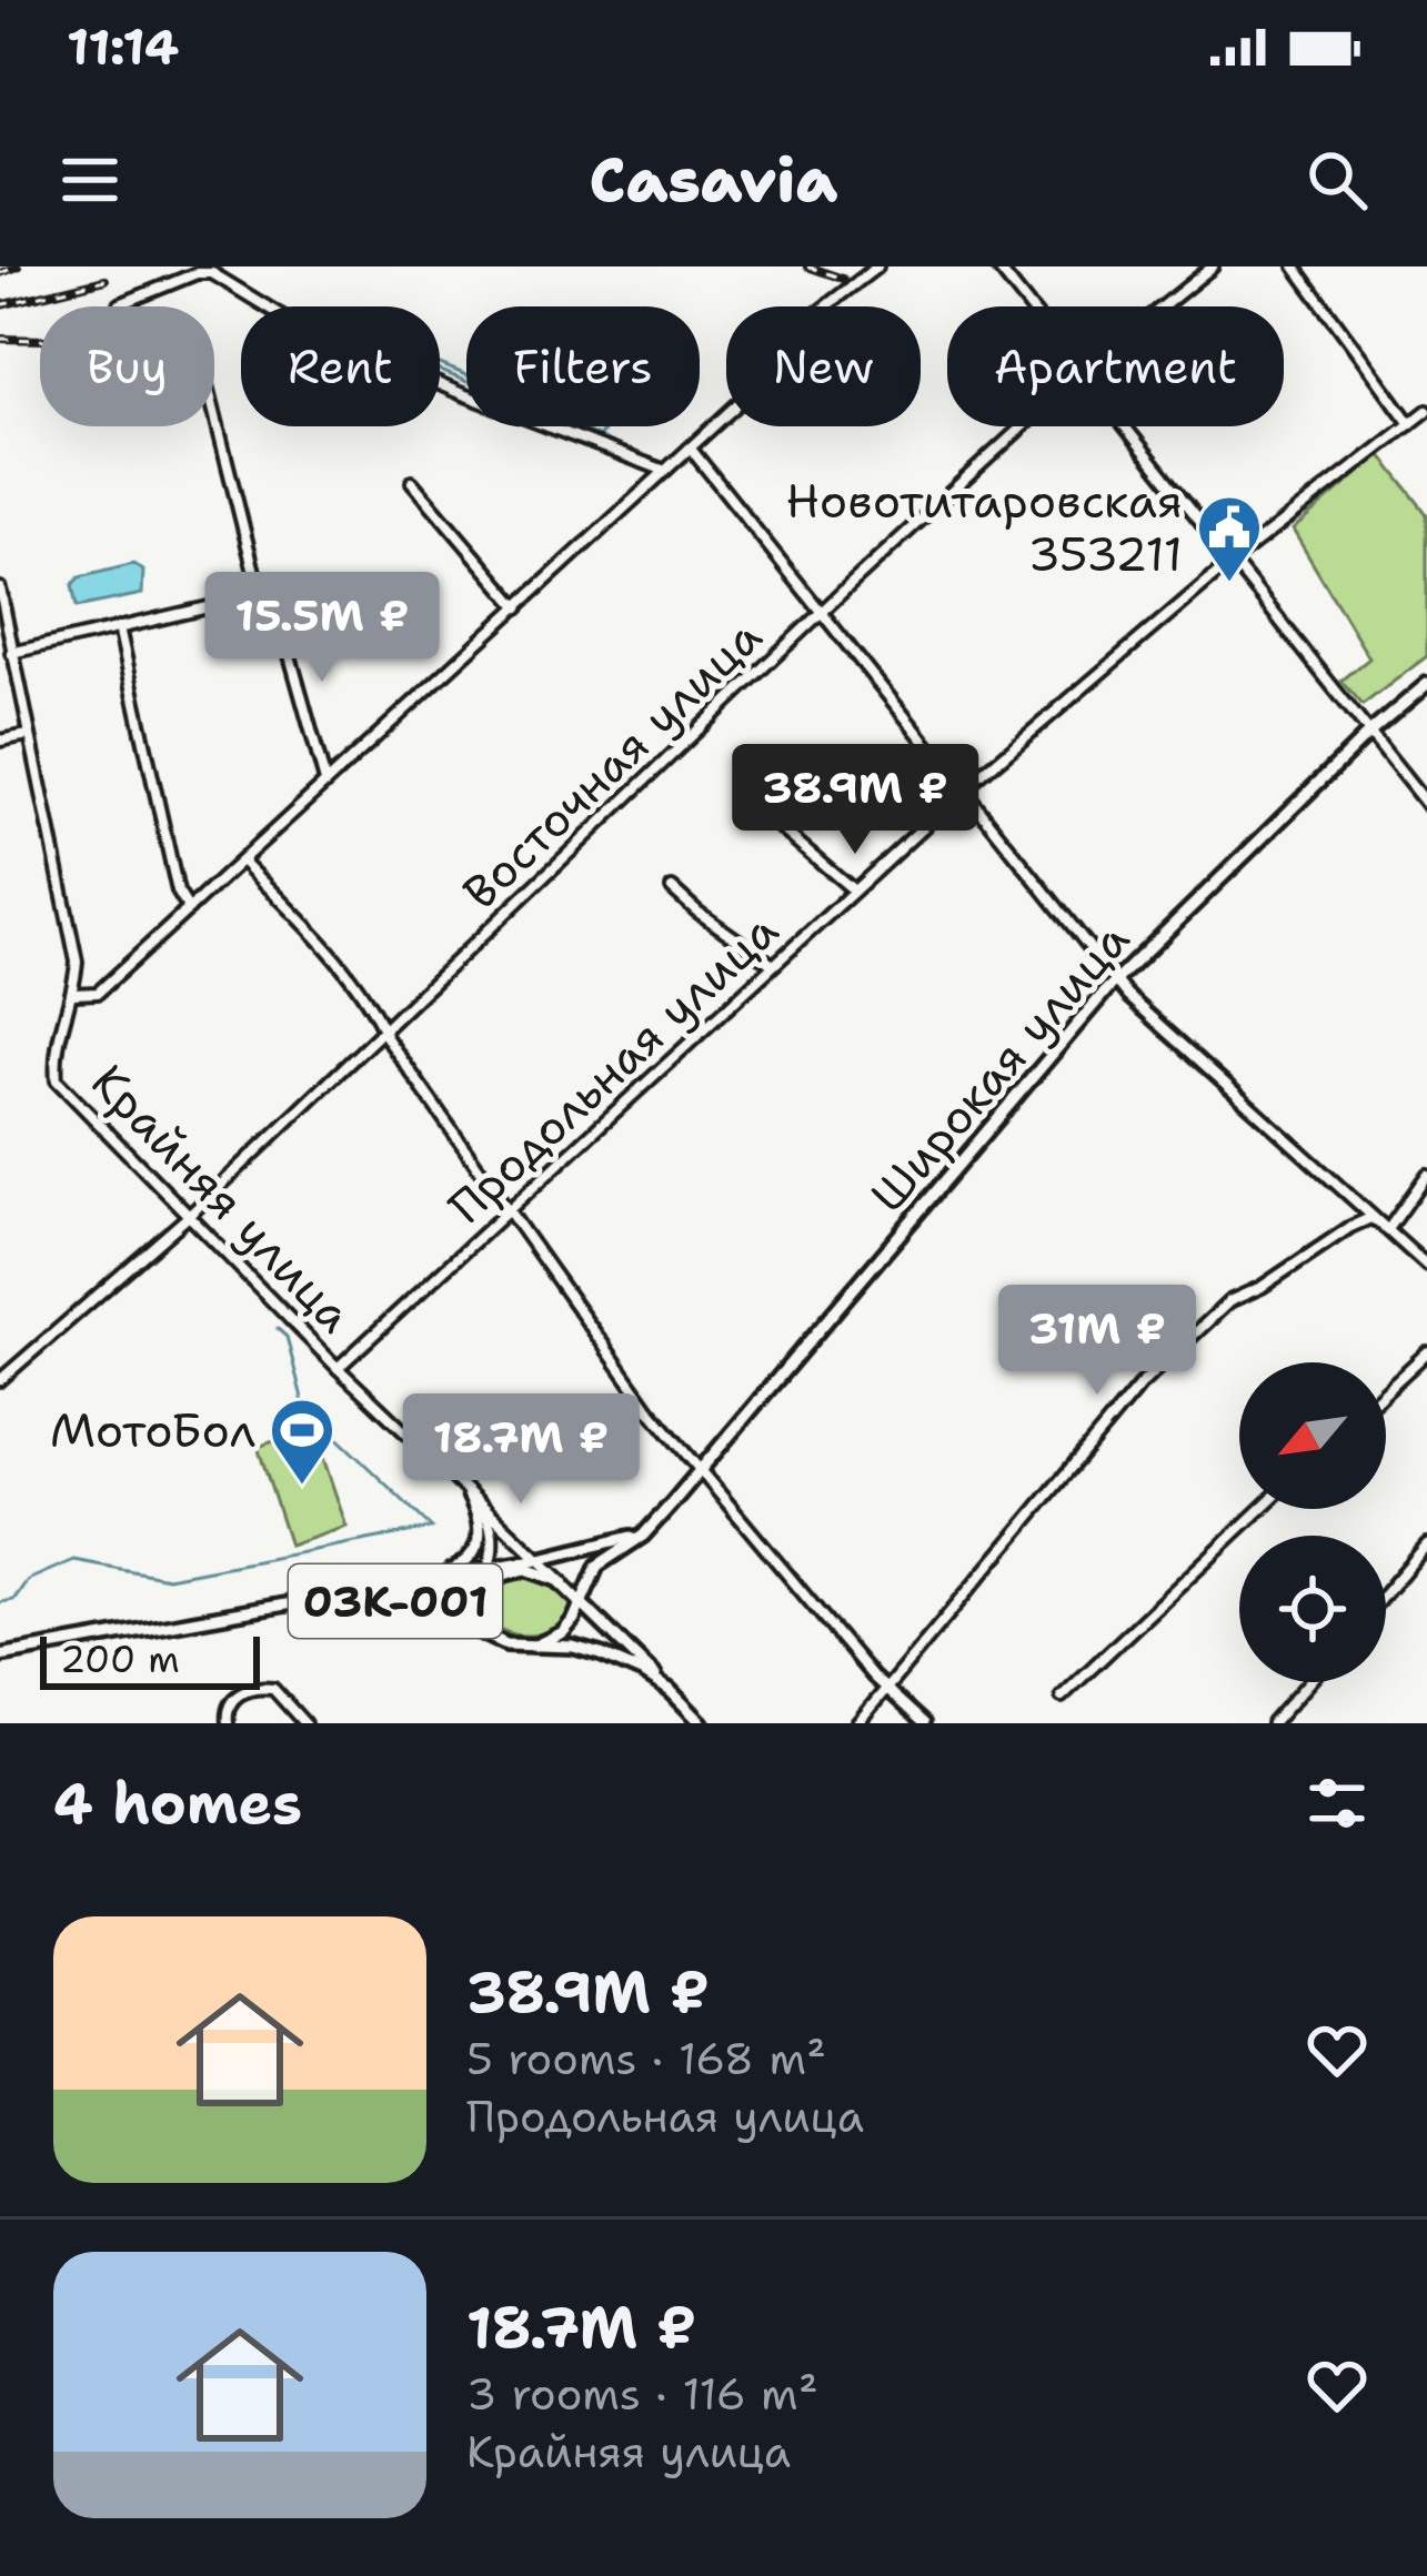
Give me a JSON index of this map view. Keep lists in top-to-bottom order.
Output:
{
  "streets": {
    "main road": ["Широкая улица", "03К-001"],
    "street": ["Восточная улица", "Продольная улица", "Крайняя улица"]
  },
  "crossings": [
    ["Восточная улица", "Крайняя улица"],
    ["Широкая улица", "03К-001"],
    ["Продольная улица", "Крайняя улица"],
    ["Крайняя улица", "03К-001"]
  ],
  "places": {
    "public building": ["Новотитаровская 353211"],
    "sports": ["МотоБол"]
  },
  "scale_bar": "200 m",
  "north": "bottom left",
  "page": {
    "status": "11:14",
    "header": "Casavia",
    "chip": [
      "Buy",
      "Rent",
      "Filters",
      "New",
      "Apartment"
    ],
    "price": [
      "15.5M ₽",
      "38.9M ₽",
      "31M ₽",
      "18.7M ₽"
    ],
    "scale": "200 m",
    "heading": "4 homes",
    "list": [
      {
        "name": "38.9M ₽",
        "note": "5 rooms · 168 m² · Продольная улица"
      },
      {
        "name": "18.7M ₽",
        "note": "3 rooms · 116 m² · Крайняя улица"
      }
    ]
  }
}
